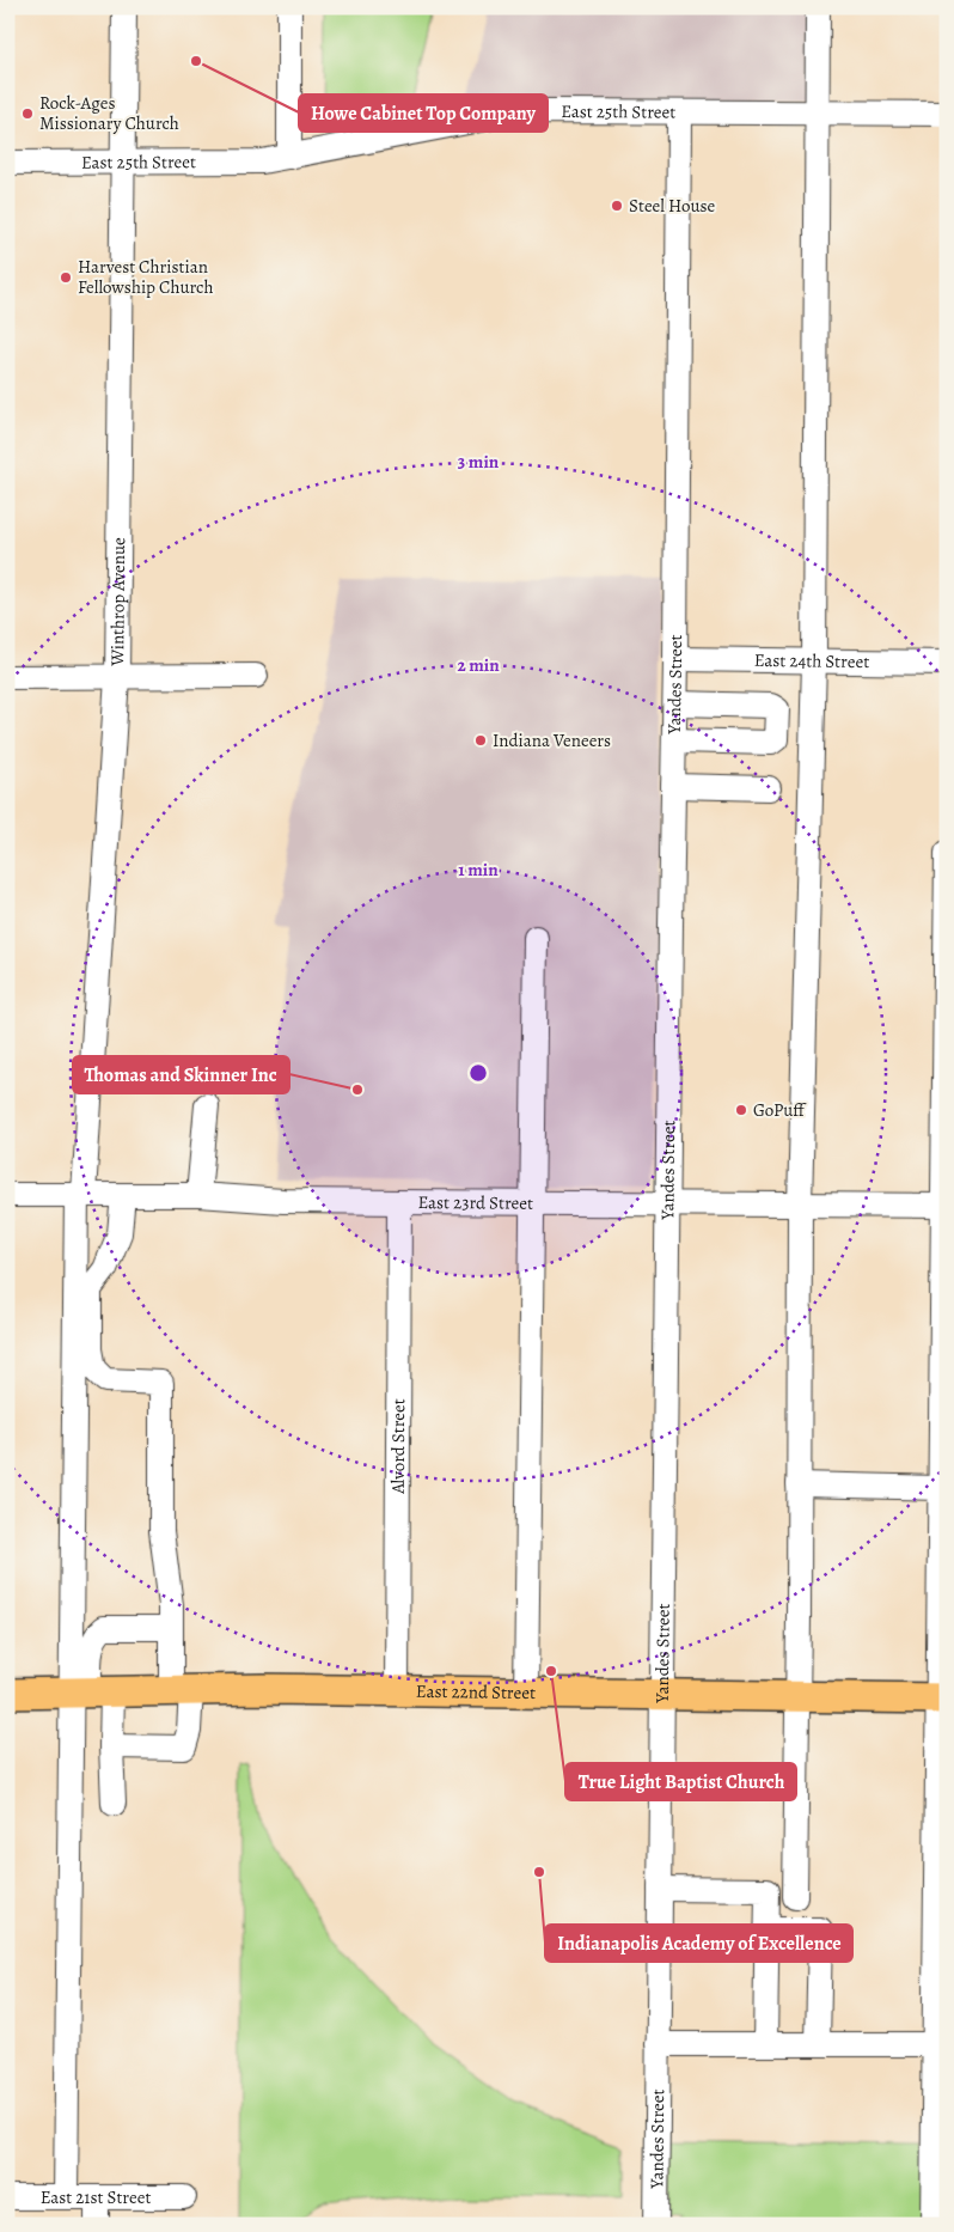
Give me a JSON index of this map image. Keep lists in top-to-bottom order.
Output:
{
  "streets": {
    "main road": ["East 22nd Street"],
    "street": [
      "East 25th Street",
      "Winthrop Avenue",
      "East 24th Street",
      "Yandes Street",
      "East 23rd Street",
      "Alvord Street",
      "East 21st Street"
    ]
  },
  "crossings": [
    ["East 25th Street", "Winthrop Avenue"],
    ["East 25th Street", "Yandes Street"],
    ["Winthrop Avenue", "East 23rd Street"],
    ["Winthrop Avenue", "East 22nd Street"],
    ["East 24th Street", "Yandes Street"],
    ["Yandes Street", "East 23rd Street"],
    ["Yandes Street", "East 22nd Street"],
    ["East 23rd Street", "Alvord Street"],
    ["Alvord Street", "East 22nd Street"]
  ],
  "places": [
    "Howe Cabinet Top Company",
    "Rock-Ages Missionary Church",
    "Steel House",
    "Harvest Christian Fellowship Church",
    "Indiana Veneers",
    "Thomas and Skinner Inc",
    "GoPuff",
    "True Light Baptist Church",
    "Indianapolis Academy of Excellence"
  ],
  "rings": ["3 min", "2 min", "1 min"]
}
